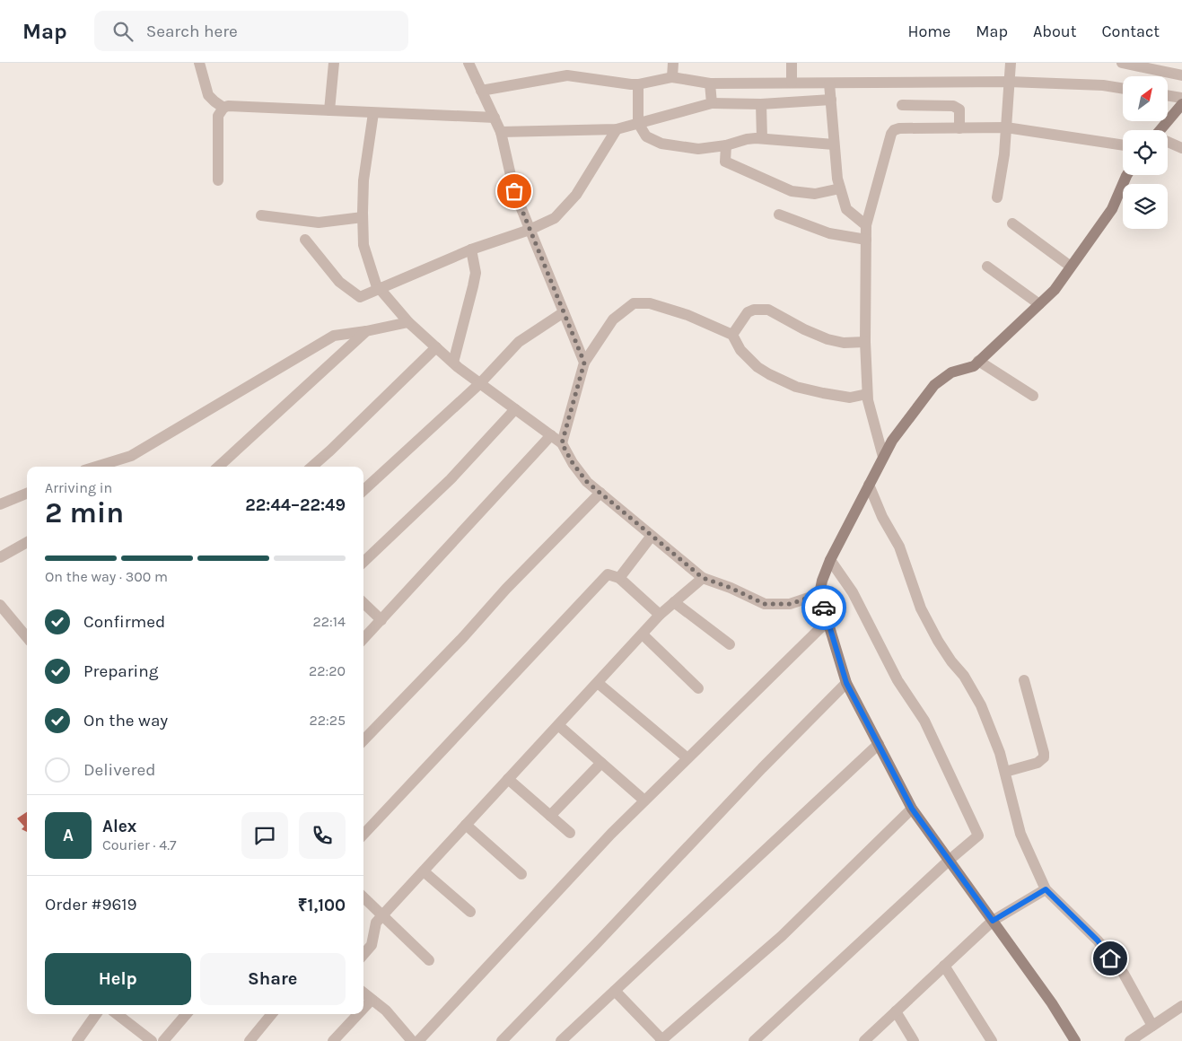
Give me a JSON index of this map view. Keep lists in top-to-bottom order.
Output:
{
  "north": "top right",
  "page": {
    "header": "Map",
    "search": "Search here",
    "nav": [
      "Home",
      "Map",
      "About",
      "Contact"
    ],
    "heading": ["2 min", "Arriving in", "22:44–22:49"],
    "panel": [
      "Alex",
      "Courier · 4.7",
      "Order #9619",
      "₹1,100"
    ],
    "bar": "On the way · 300 m",
    "list": [
      ["Confirmed", "22:14"],
      ["Preparing", "22:20"],
      ["On the way", "22:25"],
      "Delivered"
    ],
    "round": "A",
    "buttons": ["Help", "Share"]
  }
}
